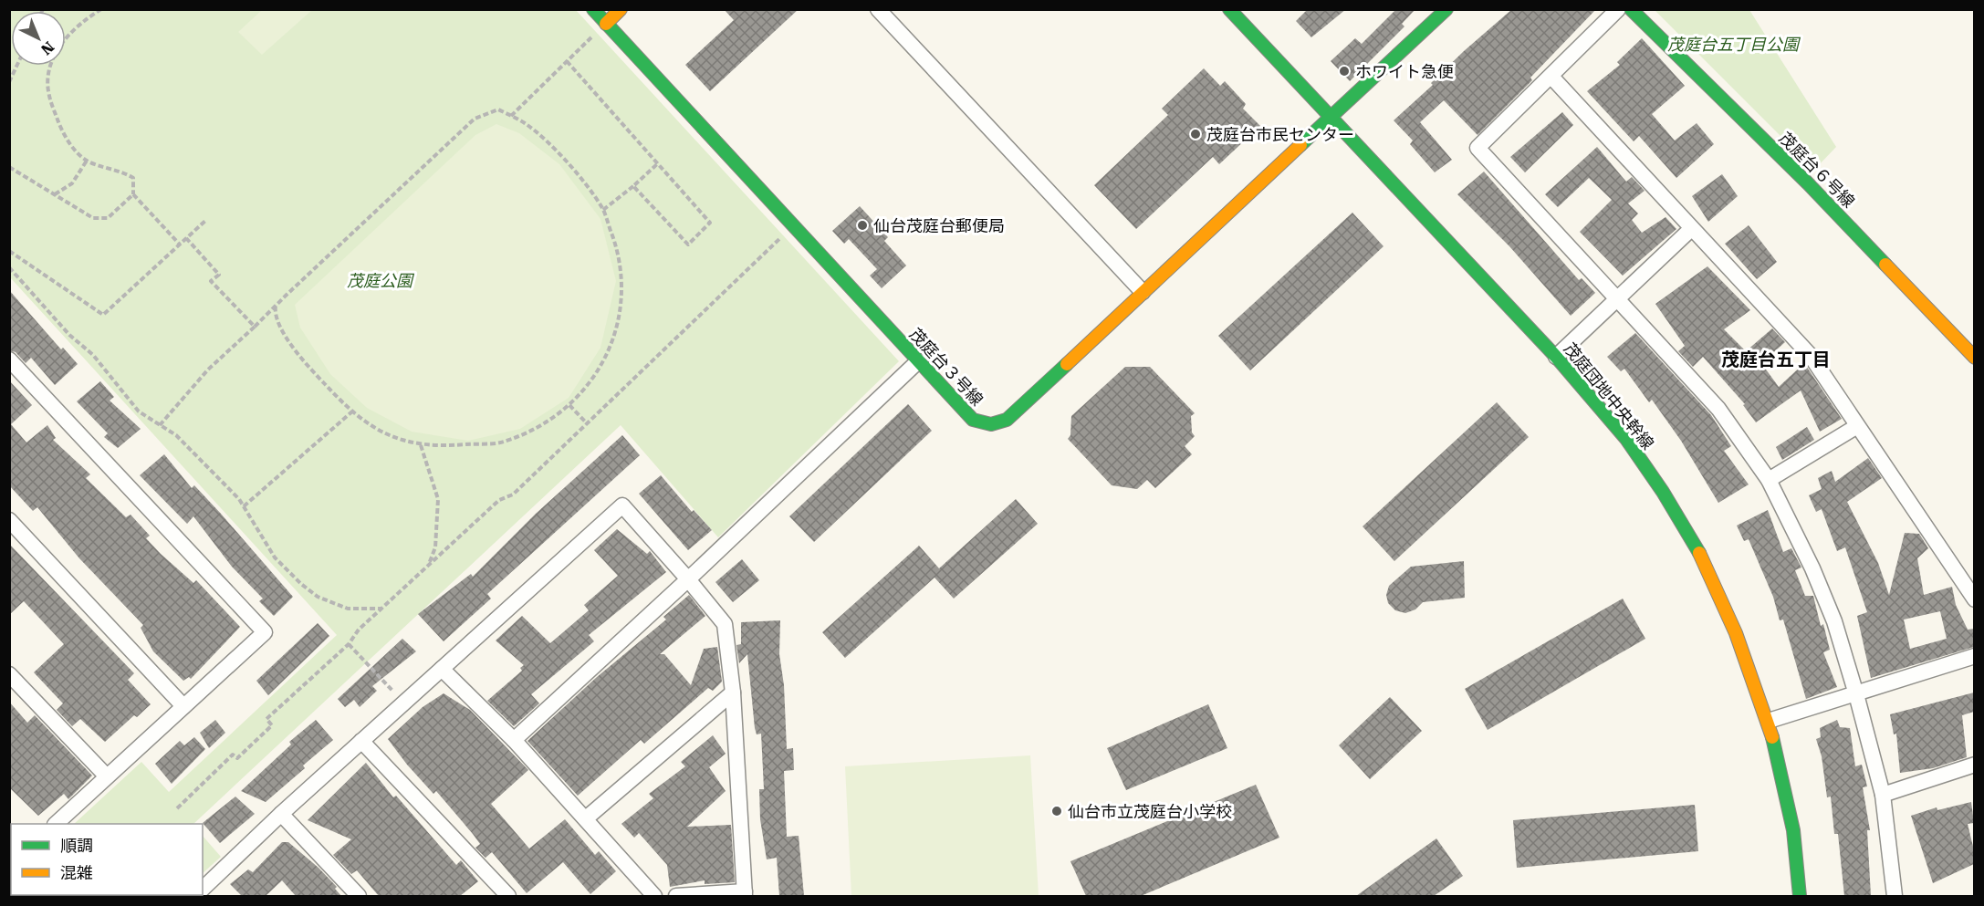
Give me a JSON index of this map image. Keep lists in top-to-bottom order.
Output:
{
  "streets": {
    "street": ["茂庭台６号線", "茂庭台３号線", "茂庭団地中央幹線"]
  },
  "crossings": [
    ["茂庭台３号線", "茂庭団地中央幹線"]
  ],
  "districts": ["茂庭台五丁目"],
  "parks": ["茂庭台五丁目公園", "茂庭公園"],
  "places": [
    "ホワイト急便",
    "茂庭台市民センター",
    "仙台茂庭台郵便局",
    "仙台市立茂庭台小学校"
  ],
  "legend": ["順調", "混雑"],
  "north": "bottom right"
}
